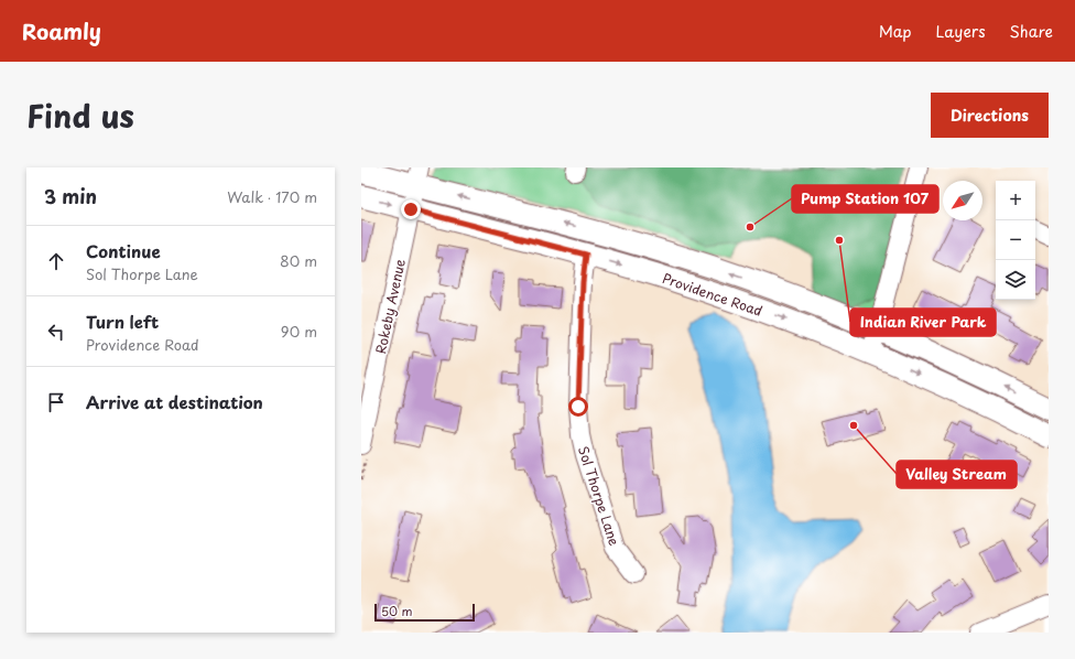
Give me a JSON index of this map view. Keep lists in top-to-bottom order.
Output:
{
  "streets": {
    "main road": ["Providence Road"],
    "street": ["Rokeby Avenue", "Sol Thorpe Lane"]
  },
  "crossings": [
    ["Providence Road", "Rokeby Avenue"],
    ["Providence Road", "Sol Thorpe Lane"]
  ],
  "places": ["Pump Station 107", "Indian River Park", "Valley Stream"],
  "scale_bar": "50 m",
  "north": "bottom left",
  "page": {
    "header": "Roamly",
    "nav": ["Map", "Layers", "Share"],
    "title": "Find us",
    "buttons": "Directions",
    "heading": ["3 min", "Walk · 170 m"],
    "map_buttons": ["+", "−"],
    "list": [
      ["Continue", "Sol Thorpe Lane", "80 m"],
      ["Turn left", "Providence Road", "90 m"],
      "Arrive at destination"
    ],
    "scale": "50 m"
  }
}
